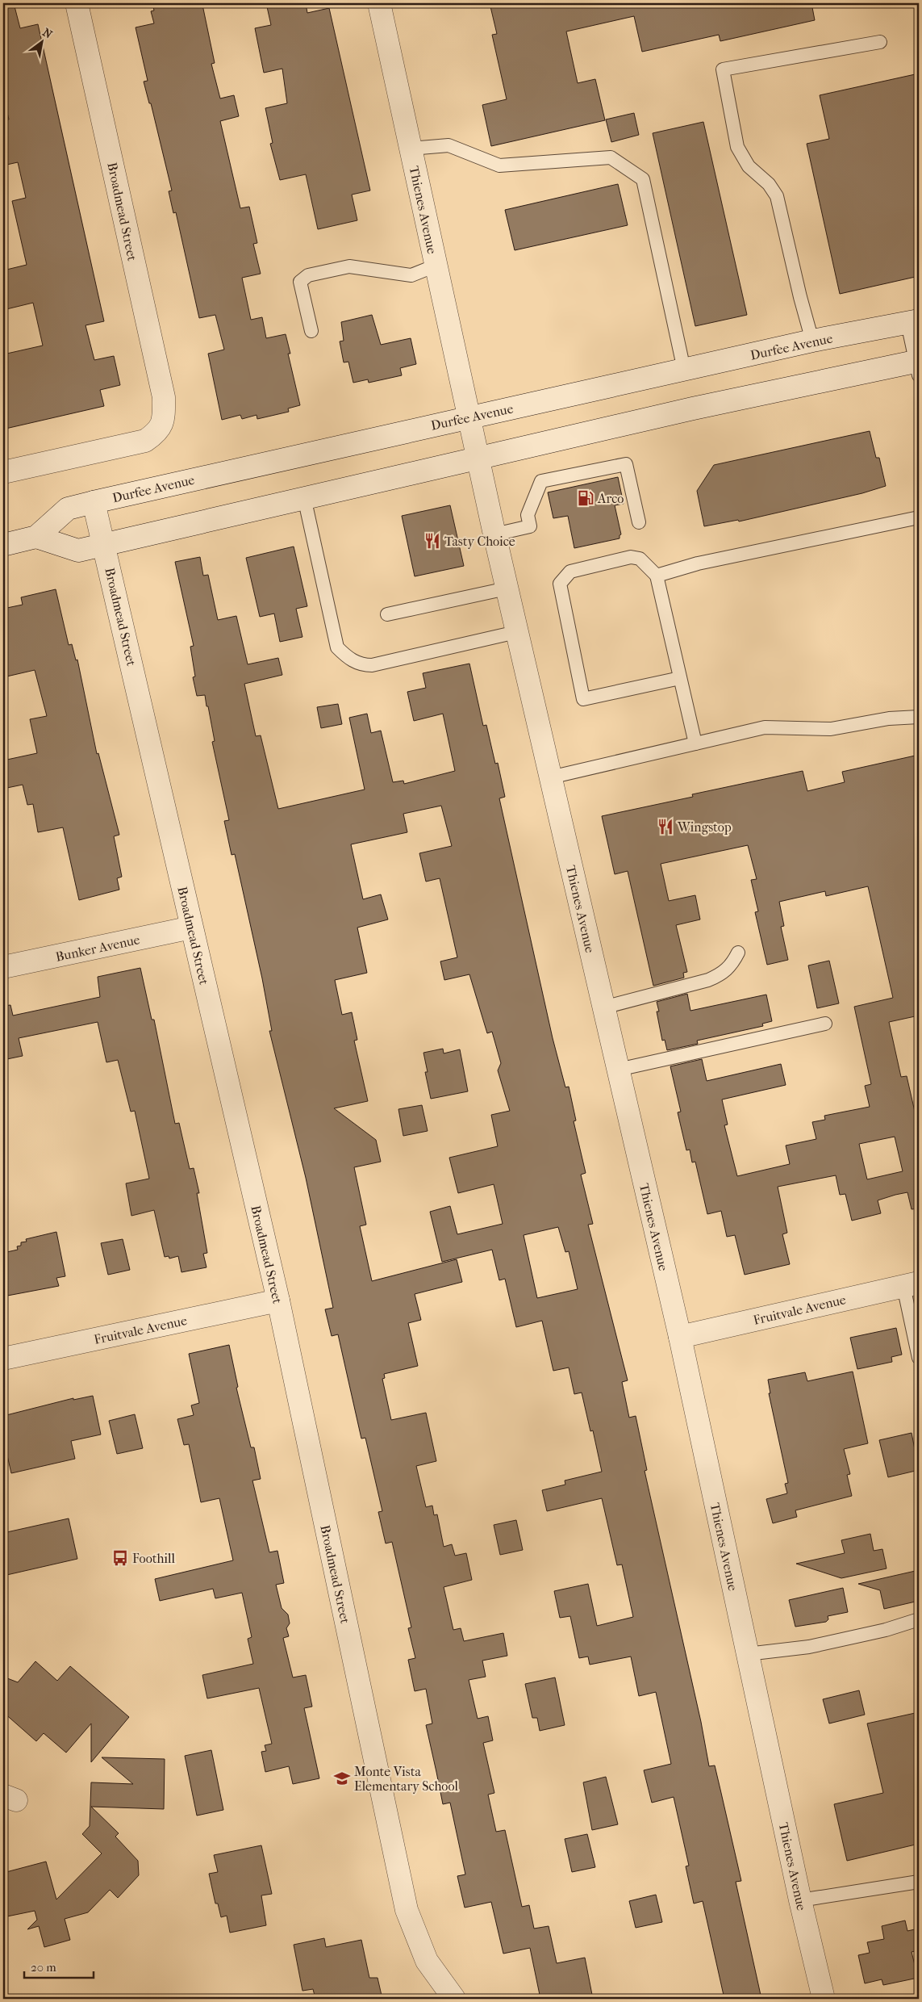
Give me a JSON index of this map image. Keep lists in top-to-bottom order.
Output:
{
  "streets": {
    "street": [
      "Thienes Avenue",
      "Broadmead Street",
      "Durfee Avenue",
      "Bunker Avenue",
      "Fruitvale Avenue"
    ]
  },
  "crossings": [
    ["Thienes Avenue", "Durfee Avenue"],
    ["Thienes Avenue", "Fruitvale Avenue"],
    ["Broadmead Street", "Durfee Avenue"],
    ["Broadmead Street", "Bunker Avenue"],
    ["Broadmead Street", "Fruitvale Avenue"]
  ],
  "places": {
    "fuel station": ["Arco"],
    "restaurant": ["Tasty Choice", "Wingstop"],
    "bus stop": ["Foothill"],
    "school or university": ["Monte Vista Elementary School"]
  },
  "scale_bar": "20 m",
  "north": "top right"
}
